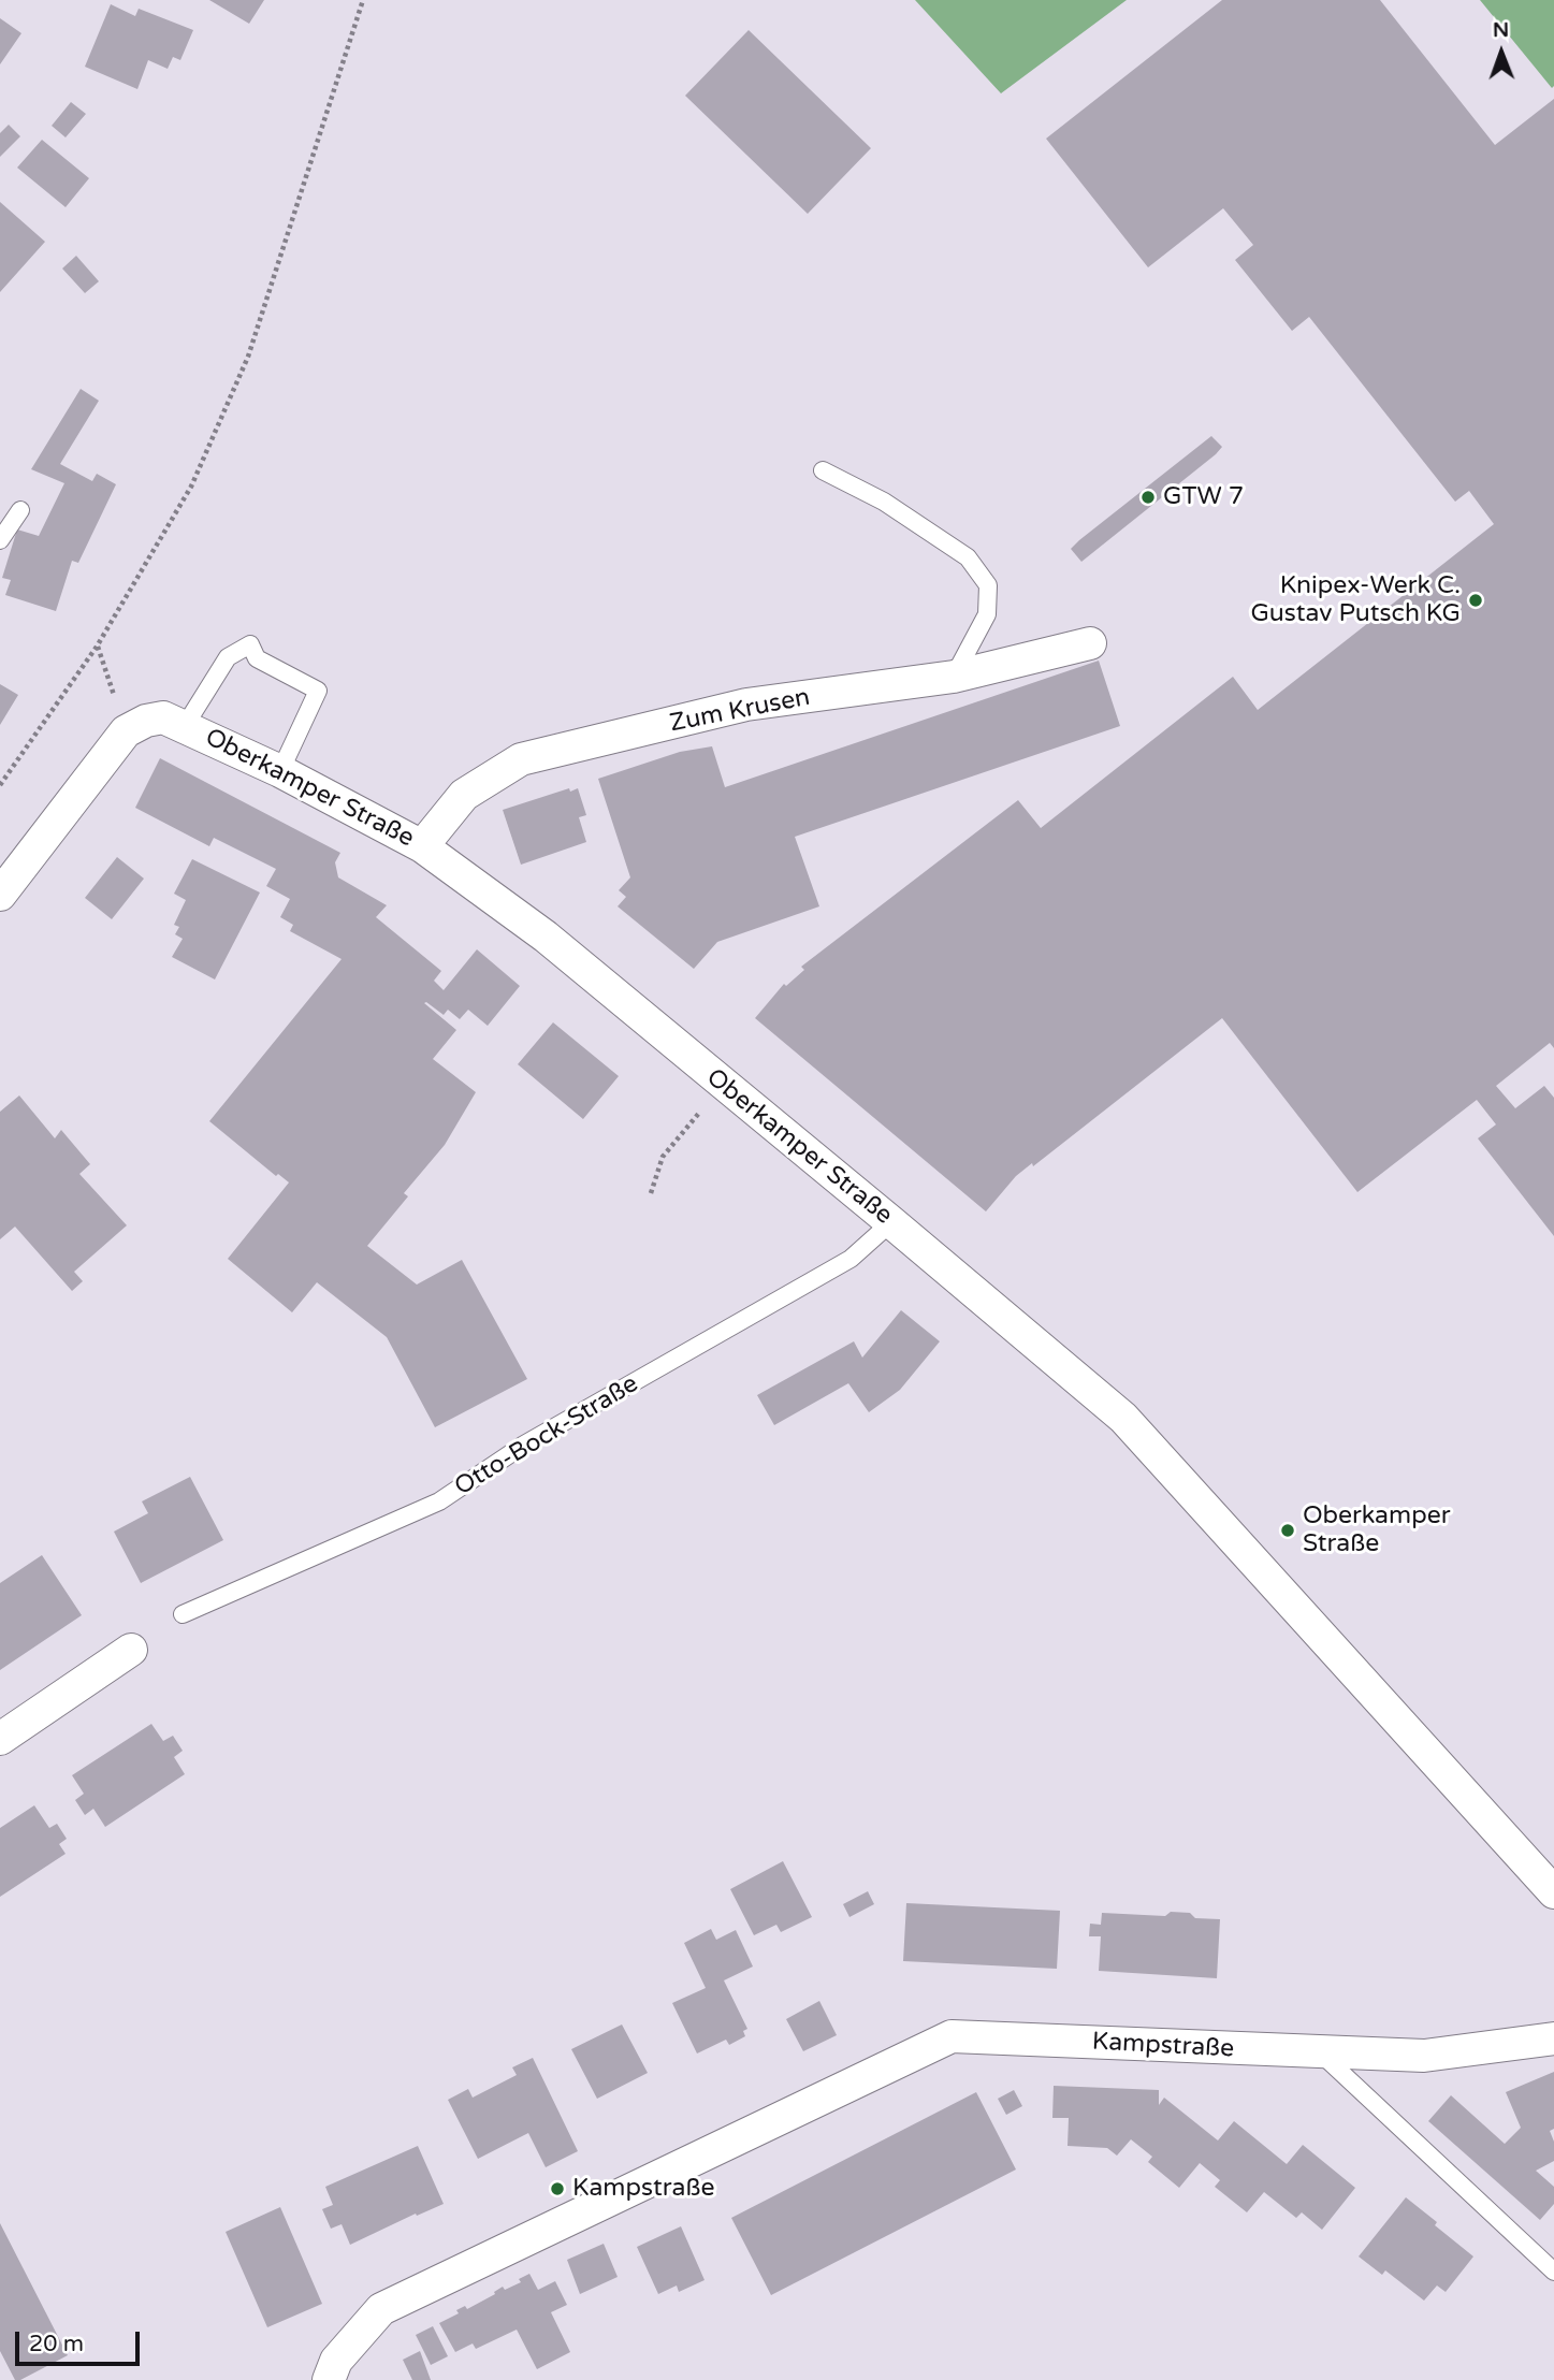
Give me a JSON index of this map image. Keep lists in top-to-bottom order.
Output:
{
  "streets": {
    "street": ["Zum Krusen", "Oberkamper Straße", "Kampstraße"],
    "lane": ["Otto-Bock-Straße"]
  },
  "crossings": [
    ["Zum Krusen", "Oberkamper Straße"],
    ["Oberkamper Straße", "Otto-Bock-Straße"]
  ],
  "places": [
    "GTW 7",
    "Knipex-Werk C. Gustav Putsch KG",
    "Oberkamper Straße",
    "Kampstraße"
  ],
  "scale_bar": "20 m",
  "north": "top"
}
